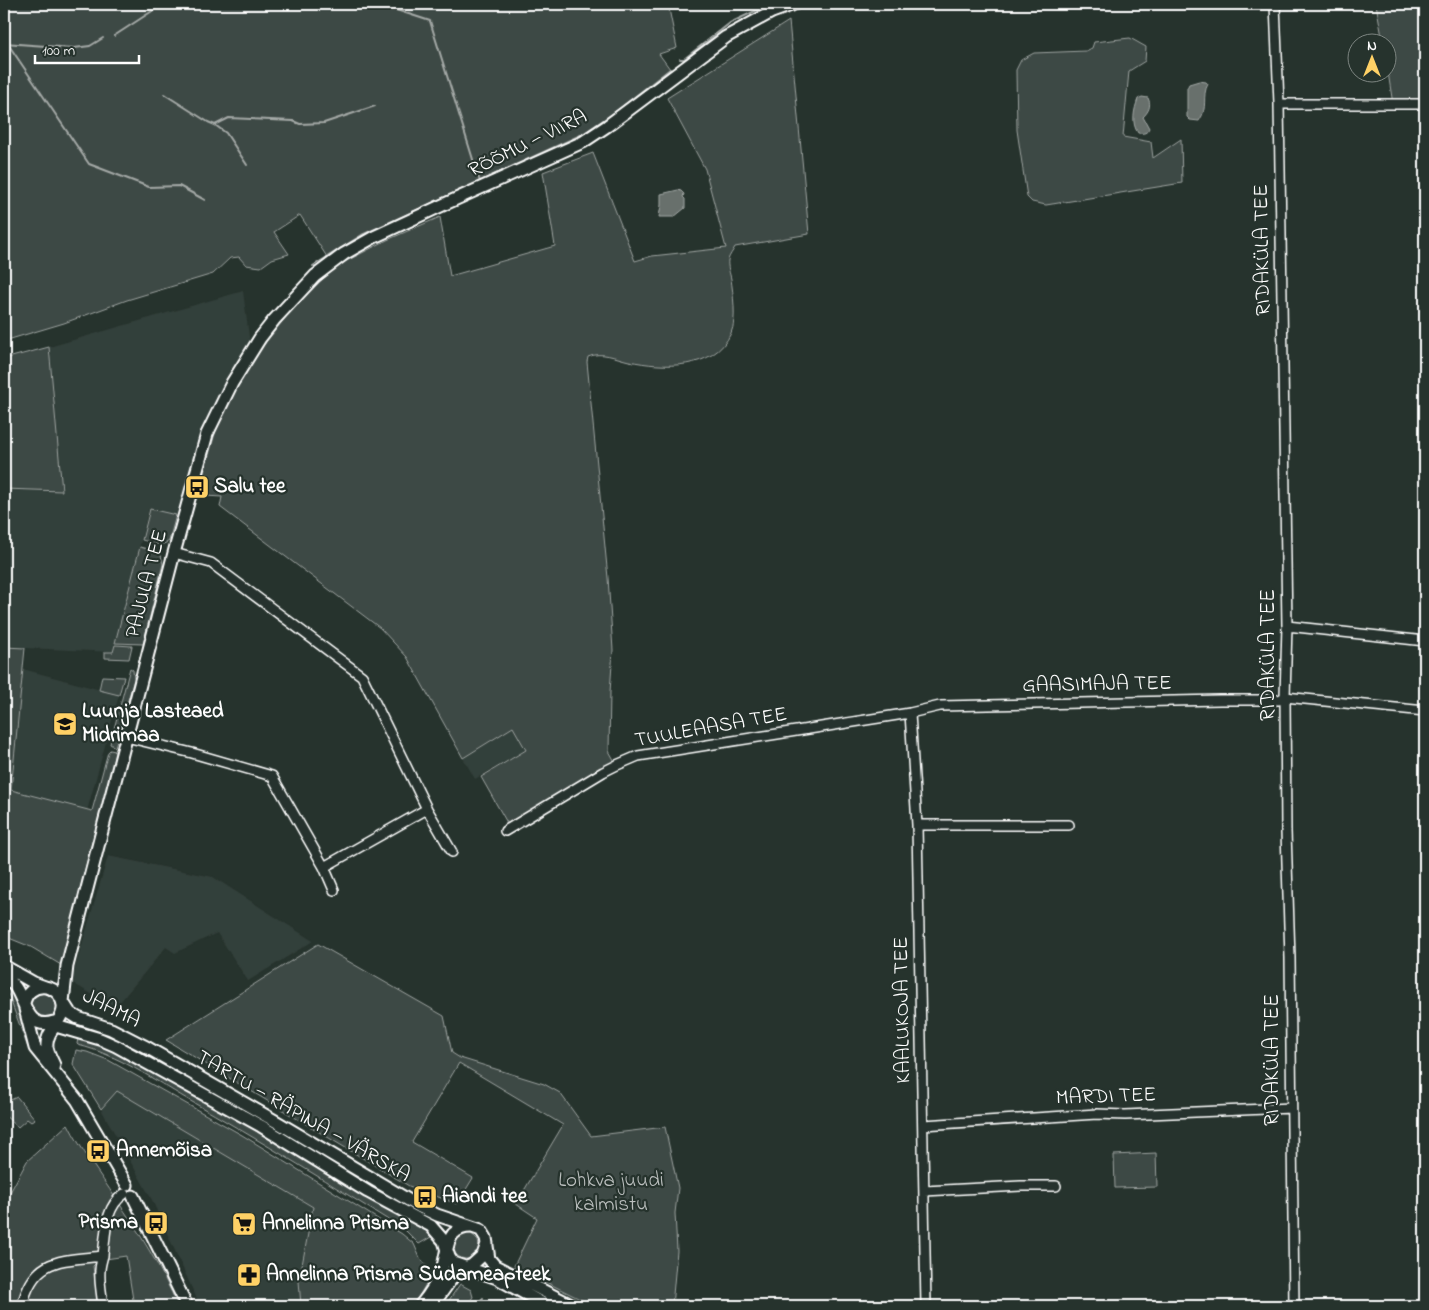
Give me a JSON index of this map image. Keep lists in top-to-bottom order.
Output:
{
  "streets": {
    "street": [
      "RÕÕMU — VIIRA",
      "RIDAKÜLA TEE",
      "PAJULA TEE",
      "GAASIMAJA TEE",
      "TUULEAASA TEE",
      "JAAMA",
      "KAALUKOJA TEE",
      "MARDI TEE",
      "TARTU — RÄPINA — VÄRSKA"
    ]
  },
  "crossings": [
    ["RÕÕMU — VIIRA", "PAJULA TEE"],
    ["RIDAKÜLA TEE", "GAASIMAJA TEE"],
    ["RIDAKÜLA TEE", "MARDI TEE"],
    ["GAASIMAJA TEE", "TUULEAASA TEE"],
    ["GAASIMAJA TEE", "KAALUKOJA TEE"],
    ["TUULEAASA TEE", "KAALUKOJA TEE"],
    ["JAAMA", "TARTU — RÄPINA — VÄRSKA"],
    ["KAALUKOJA TEE", "MARDI TEE"]
  ],
  "parks": ["Lohkva juudi kalmistu"],
  "places": {
    "bus stop": [
      "Salu tee",
      "Annemõisa",
      "Aiandi tee",
      "Prisma"
    ],
    "school or university": ["Luunja Lasteaed Midrimaa"],
    "supermarket": ["Annelinna Prisma"],
    "pharmacy": ["Annelinna Prisma Südameapteek"]
  },
  "scale_bar": "100 m",
  "north": "top"
}
